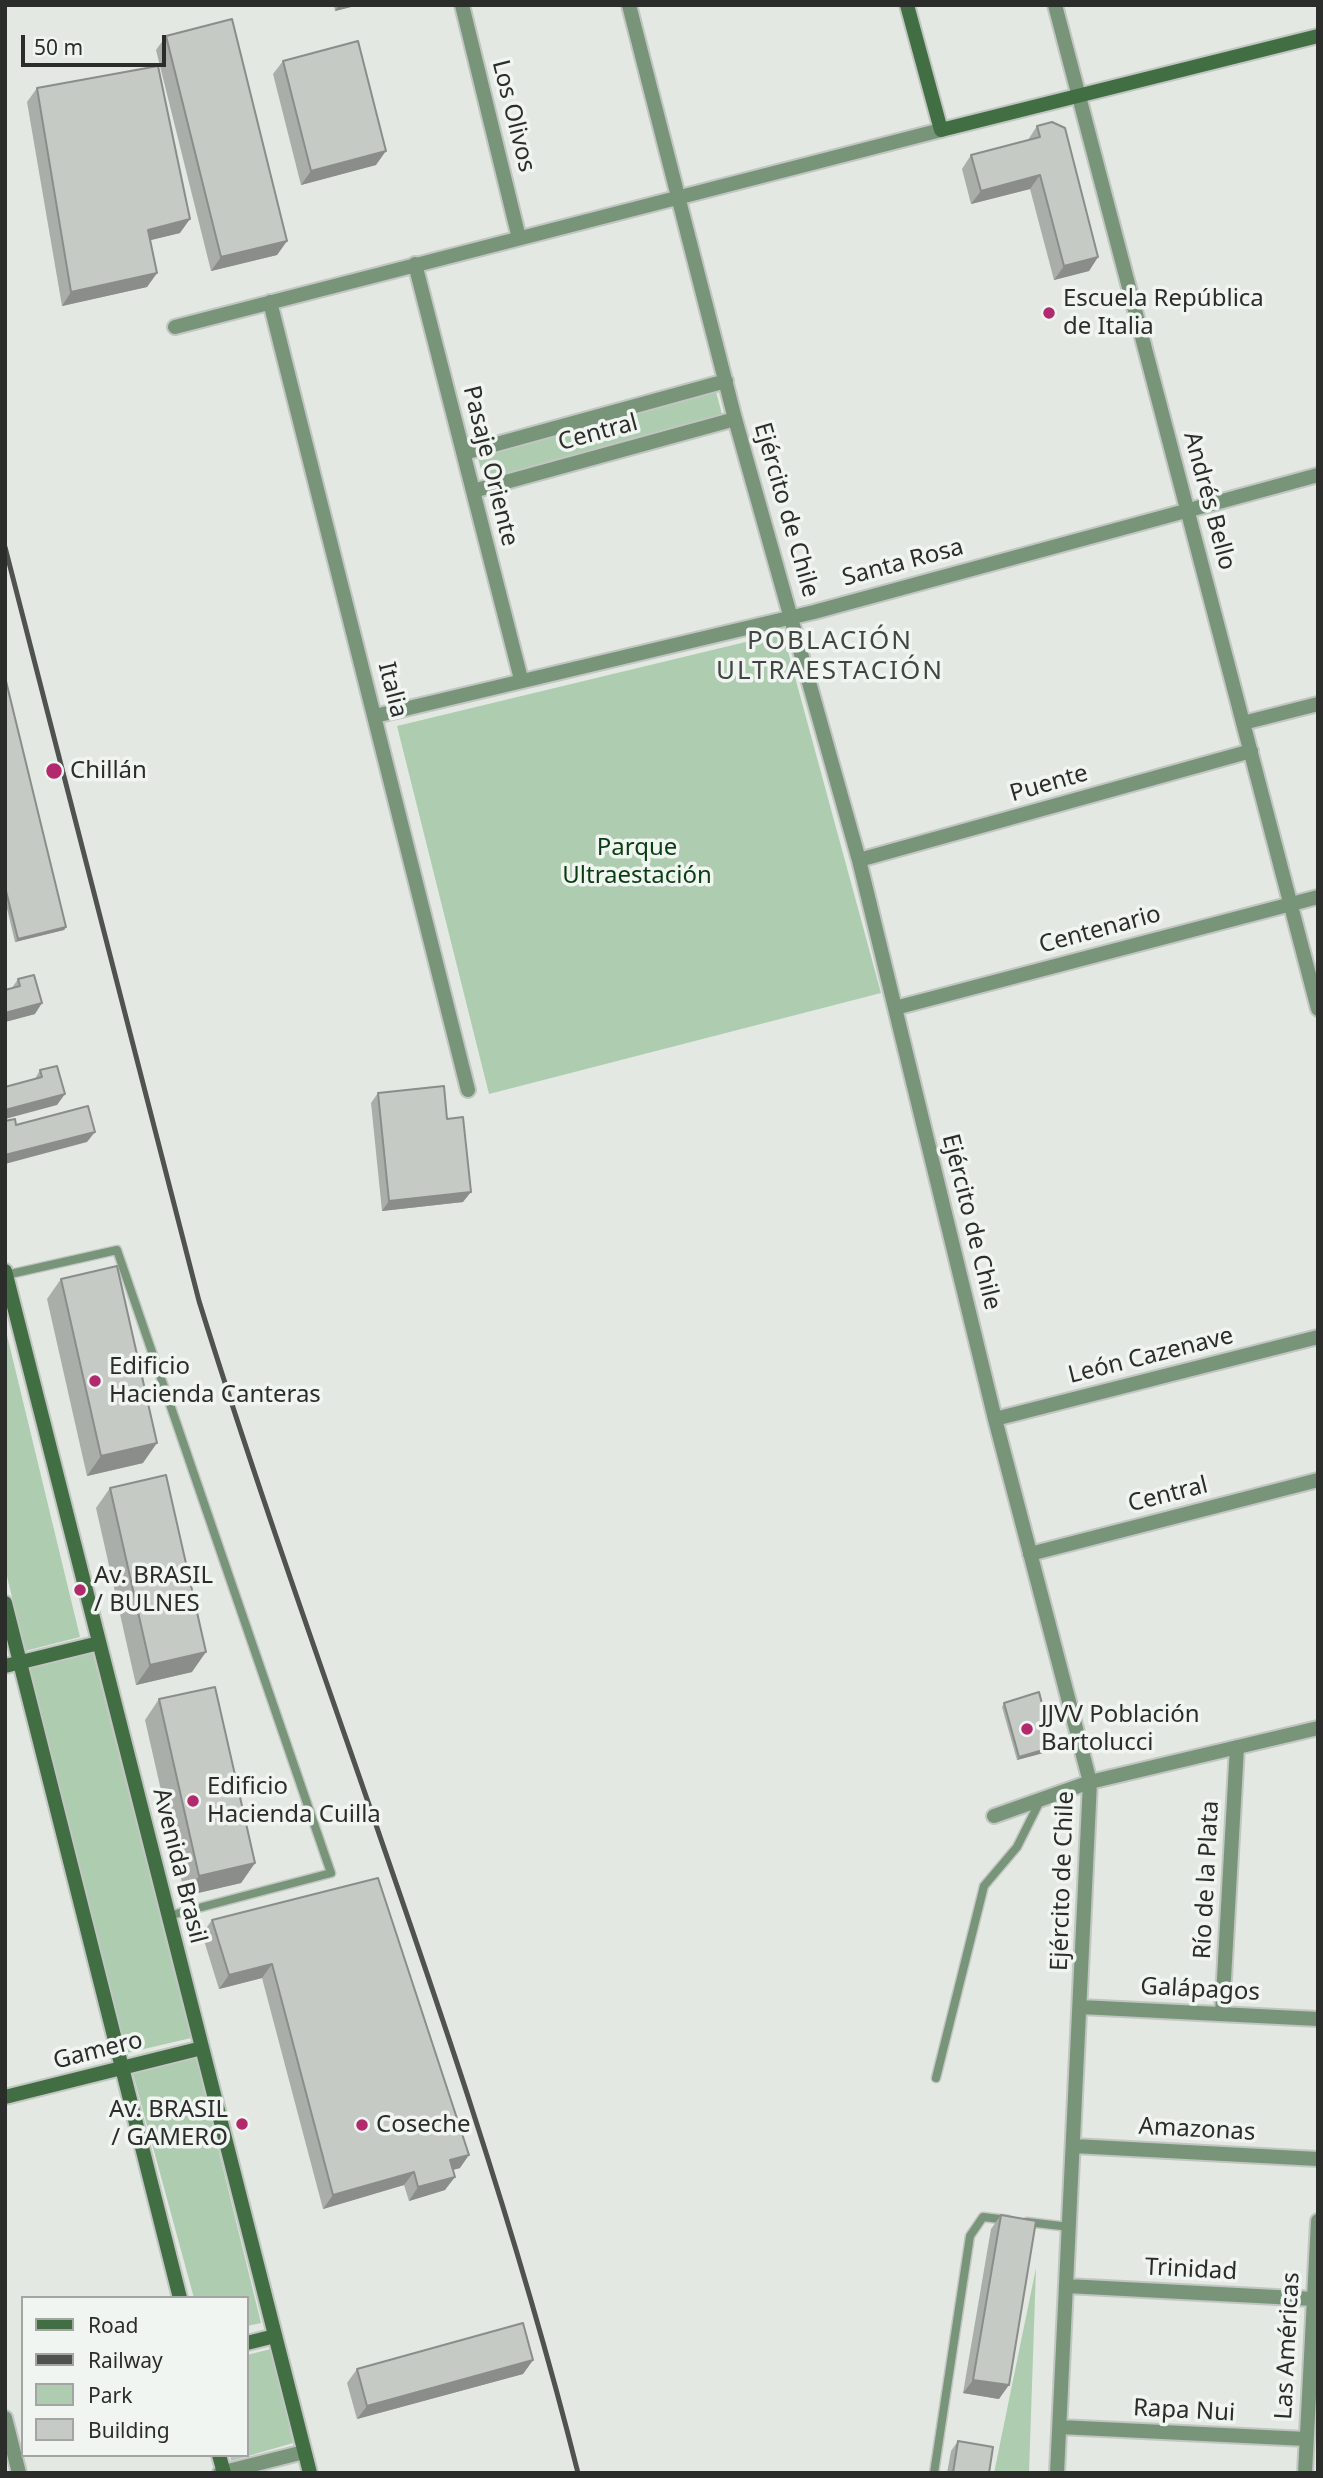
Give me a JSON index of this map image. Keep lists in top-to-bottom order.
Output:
{
  "streets": {
    "main road": ["Avenida Brasil", "Gamero"],
    "street": [
      "Los Olivos",
      "Central",
      "Pasaje Oriente",
      "Andrés Bello",
      "Ejército de Chile",
      "Santa Rosa",
      "Italia",
      "Puente",
      "Centenario",
      "León Cazenave",
      "Río de la Plata",
      "Galápagos",
      "Amazonas",
      "Trinidad",
      "Las Américas",
      "Rapa Nui"
    ]
  },
  "crossings": [
    ["Central", "Pasaje Oriente"],
    ["Central", "Ejército de Chile"],
    ["Pasaje Oriente", "Santa Rosa"],
    ["Andrés Bello", "Santa Rosa"],
    ["Andrés Bello", "Puente"],
    ["Andrés Bello", "Centenario"],
    ["Ejército de Chile", "Santa Rosa"],
    ["Ejército de Chile", "Puente"],
    ["Ejército de Chile", "Centenario"],
    ["Ejército de Chile", "León Cazenave"],
    ["Ejército de Chile", "Galápagos"],
    ["Ejército de Chile", "Amazonas"],
    ["Ejército de Chile", "Trinidad"],
    ["Ejército de Chile", "Rapa Nui"],
    ["Santa Rosa", "Italia"],
    ["Avenida Brasil", "Gamero"],
    ["Río de la Plata", "Galápagos"],
    ["Trinidad", "Las Américas"],
    ["Las Américas", "Rapa Nui"]
  ],
  "districts": ["POBLACIÓN ULTRAESTACIÓN"],
  "parks": ["Parque Ultraestación"],
  "places": [
    "Escuela República de Italia",
    "Chillán",
    "Edificio Hacienda Canteras",
    "Av. BRASIL / BULNES",
    "JJVV Población Bartolucci",
    "Edificio Hacienda Cuilla",
    "Av. BRASIL / GAMERO",
    "Coseche"
  ],
  "legend": [
    "Road",
    "Railway",
    "Park",
    "Building"
  ],
  "scale_bar": "50 m"
}
